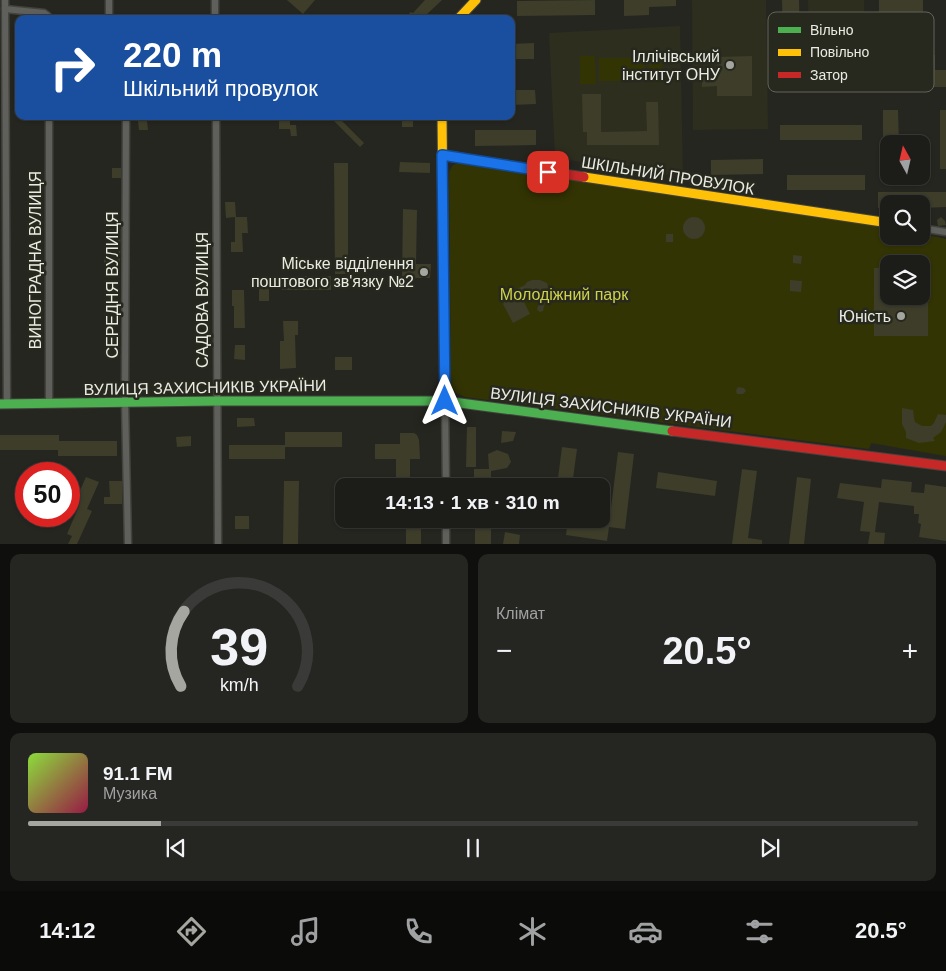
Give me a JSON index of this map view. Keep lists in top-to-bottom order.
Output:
{
  "streets": {
    "main road": ["ШКІЛЬНИЙ ПРОВУЛОК", "ВУЛИЦЯ ЗАХИСНИКІВ УКРАЇНИ"],
    "street": ["ВИНОГРАДНА ВУЛИЦЯ", "СЕРЕДНЯ ВУЛИЦЯ", "САДОВА ВУЛИЦЯ"]
  },
  "crossings": [
    ["ВИНОГРАДНА ВУЛИЦЯ", "ВУЛИЦЯ ЗАХИСНИКІВ УКРАЇНИ"],
    ["СЕРЕДНЯ ВУЛИЦЯ", "ВУЛИЦЯ ЗАХИСНИКІВ УКРАЇНИ"],
    ["САДОВА ВУЛИЦЯ", "ВУЛИЦЯ ЗАХИСНИКІВ УКРАЇНИ"]
  ],
  "parks": ["Молодіжний парк"],
  "places": ["Іллічівський інститут ОНУ", "Міське відділення поштового зв'язку №2", "Юність"],
  "legend": ["Вільно", "Повільно", "Затор"],
  "north": "top",
  "page": {
    "turn": ["220 m", "Шкільний провулок"],
    "limit": "50",
    "trip": "14:13 · 1 хв · 310 m",
    "tile": "Клімат",
    "heat": ["−", "20.5°", "+"],
    "song": ["91.1 FM", "Музика"],
    "tabs": ["14:12", "20.5°"],
    "gauge": ["39", "km/h"]
  }
}
